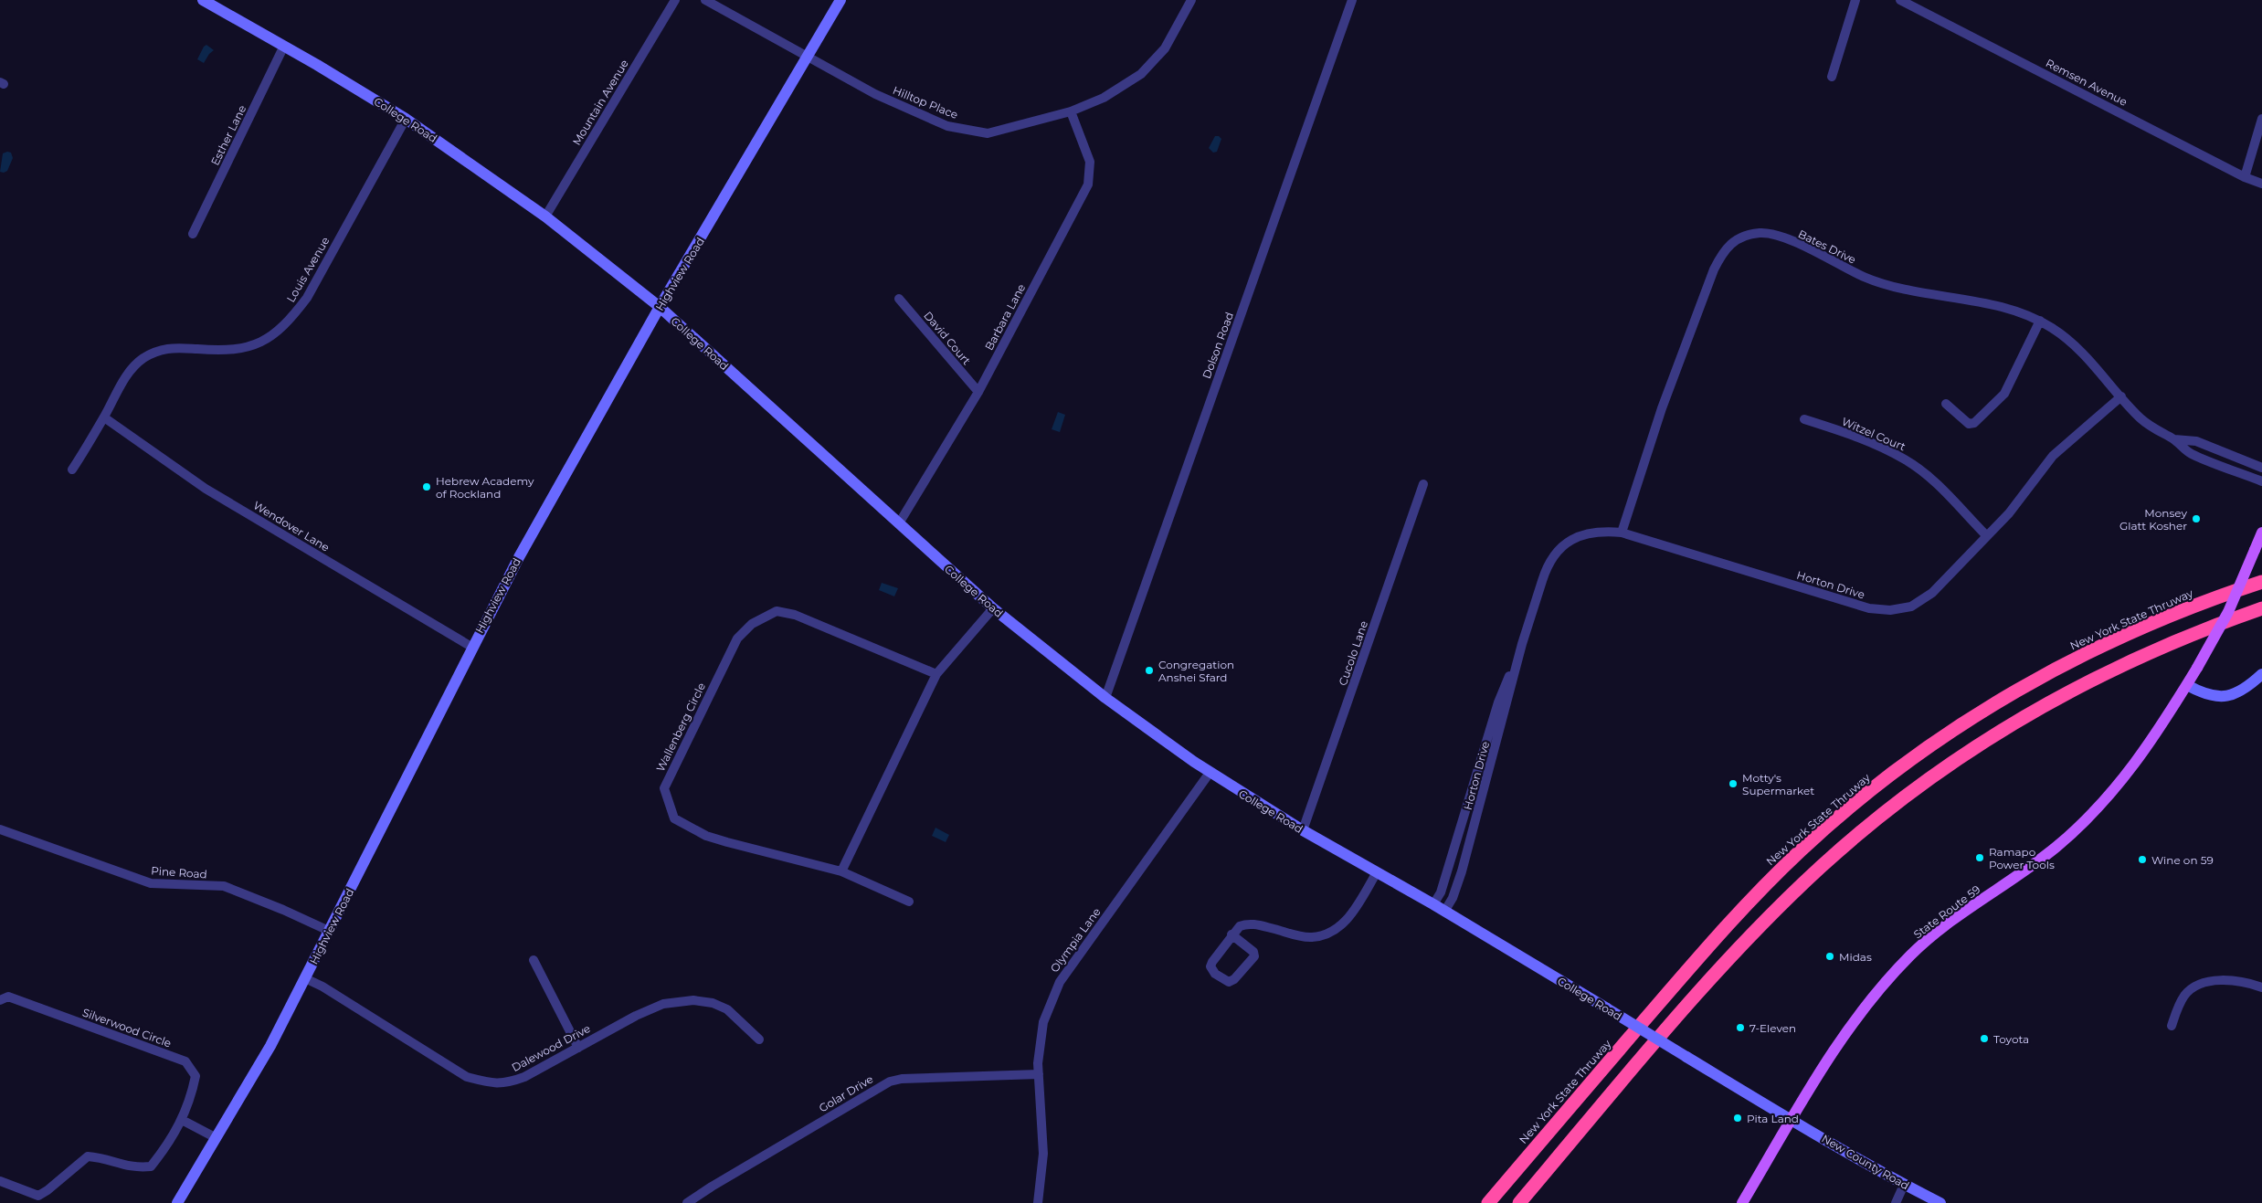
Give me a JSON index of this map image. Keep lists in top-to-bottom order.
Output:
{
  "streets": {
    "highway": ["New York State Thruway"],
    "main road": ["State Route 59"],
    "street": [
      "Remsen Avenue",
      "Mountain Avenue",
      "Hilltop Place",
      "College Road",
      "Esther Lane",
      "Bates Drive",
      "Louis Avenue",
      "Highview Road",
      "Barbara Lane",
      "David Court",
      "Dolson Road",
      "Witzel Court",
      "Wendover Lane",
      "Horton Drive",
      "Cucolo Lane",
      "Wallenberg Circle",
      "Pine Road",
      "Olympia Lane",
      "Silverwood Circle",
      "Dalewood Drive",
      "Golar Drive",
      "New County Road"
    ]
  },
  "crossings": [
    ["Mountain Avenue", "College Road"],
    ["Hilltop Place", "Highview Road"],
    ["Hilltop Place", "Barbara Lane"],
    ["College Road", "Esther Lane"],
    ["College Road", "Louis Avenue"],
    ["College Road", "Highview Road"],
    ["College Road", "Barbara Lane"],
    ["College Road", "Dolson Road"],
    ["College Road", "Horton Drive"],
    ["College Road", "Cucolo Lane"],
    ["College Road", "State Route 59"],
    ["College Road", "Olympia Lane"],
    ["College Road", "New County Road"],
    ["Bates Drive", "Horton Drive"],
    ["Louis Avenue", "Wendover Lane"],
    ["Highview Road", "Wendover Lane"],
    ["Highview Road", "Pine Road"],
    ["Highview Road", "Dalewood Drive"],
    ["Barbara Lane", "David Court"],
    ["Witzel Court", "Horton Drive"],
    ["State Route 59", "New County Road"],
    ["Olympia Lane", "Golar Drive"]
  ],
  "places": [
    "Hebrew Academy of Rockland",
    "Monsey Glatt Kosher",
    "Congregation Anshei Sfard",
    "Motty's Supermarket",
    "Ramapo Power Tools",
    "Wine on 59",
    "Midas",
    "7-Eleven",
    "Toyota",
    "Pita Land"
  ]
}
